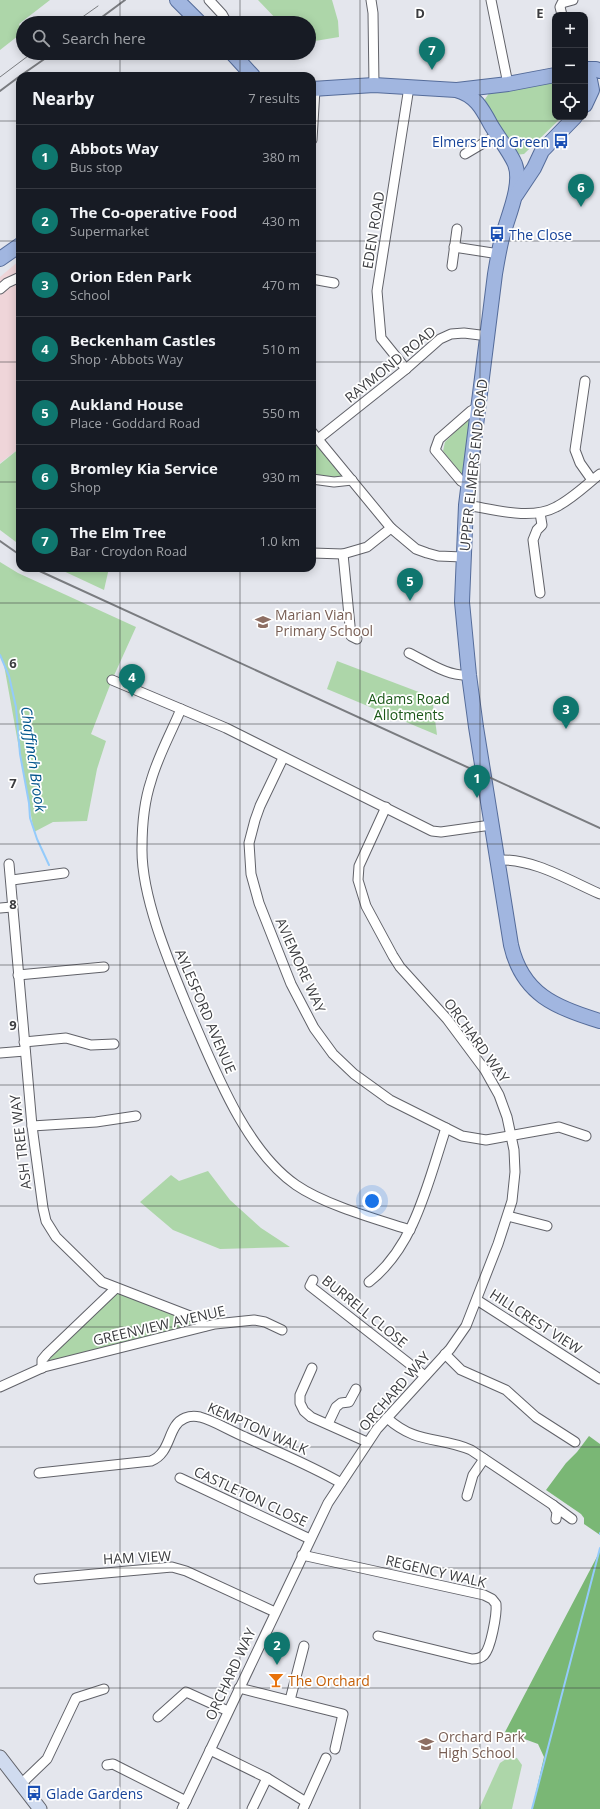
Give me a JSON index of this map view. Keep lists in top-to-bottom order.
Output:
{
  "streets": {
    "main road": ["UPPER ELMERS END ROAD"],
    "street": [
      "EDEN ROAD",
      "RAYMOND ROAD",
      "AVIEMORE WAY",
      "AYLESFORD AVENUE",
      "ORCHARD WAY",
      "ASH TREE WAY",
      "BURRELL CLOSE",
      "HILLCREST VIEW",
      "GREENVIEW AVENUE",
      "KEMPTON WALK",
      "CASTLETON CLOSE",
      "HAM VIEW",
      "REGENCY WALK"
    ]
  },
  "crossings": [
    ["EDEN ROAD", "RAYMOND ROAD"],
    ["RAYMOND ROAD", "UPPER ELMERS END ROAD"],
    ["AVIEMORE WAY", "ORCHARD WAY"],
    ["ORCHARD WAY", "BURRELL CLOSE"],
    ["ORCHARD WAY", "HILLCREST VIEW"],
    ["ORCHARD WAY", "KEMPTON WALK"],
    ["ORCHARD WAY", "CASTLETON CLOSE"],
    ["ORCHARD WAY", "HAM VIEW"],
    ["ORCHARD WAY", "REGENCY WALK"],
    ["ASH TREE WAY", "GREENVIEW AVENUE"]
  ],
  "water": ["Chaffinch Brook"],
  "parks": ["Adams Road Allotments"],
  "places": {
    "bus stop": ["Elmers End Green", "The Close", "Glade Gardens"],
    "school or university": ["Marian Vian Primary School", "Orchard Park High School"],
    "bar": ["The Orchard"]
  },
  "page": {
    "map_buttons": ["+", "−"],
    "search": "Search here",
    "pins": [
      "7",
      "6",
      "5",
      "4",
      "3",
      "1",
      "2"
    ],
    "heading": ["Nearby", "7 results"],
    "list": [
      {
        "mark": "1",
        "name": "Abbots Way",
        "note": "Bus stop",
        "value": "380 m"
      },
      {
        "mark": "2",
        "name": "The Co-operative Food",
        "note": "Supermarket",
        "value": "430 m"
      },
      {
        "mark": "3",
        "name": "Orion Eden Park",
        "note": "School",
        "value": "470 m"
      },
      {
        "mark": "4",
        "name": "Beckenham Castles",
        "note": "Shop · Abbots Way",
        "value": "510 m"
      },
      {
        "mark": "5",
        "name": "Aukland House",
        "note": "Place · Goddard Road",
        "value": "550 m"
      },
      {
        "mark": "6",
        "name": "Bromley Kia Service",
        "note": "Shop",
        "value": "930 m"
      },
      {
        "mark": "7",
        "name": "The Elm Tree",
        "note": "Bar · Croydon Road",
        "value": "1.0 km"
      }
    ]
  },
  "grid": {
    "columns": ["D", "E"],
    "rows": [
      "6",
      "7",
      "8",
      "9"
    ]
  }
}
